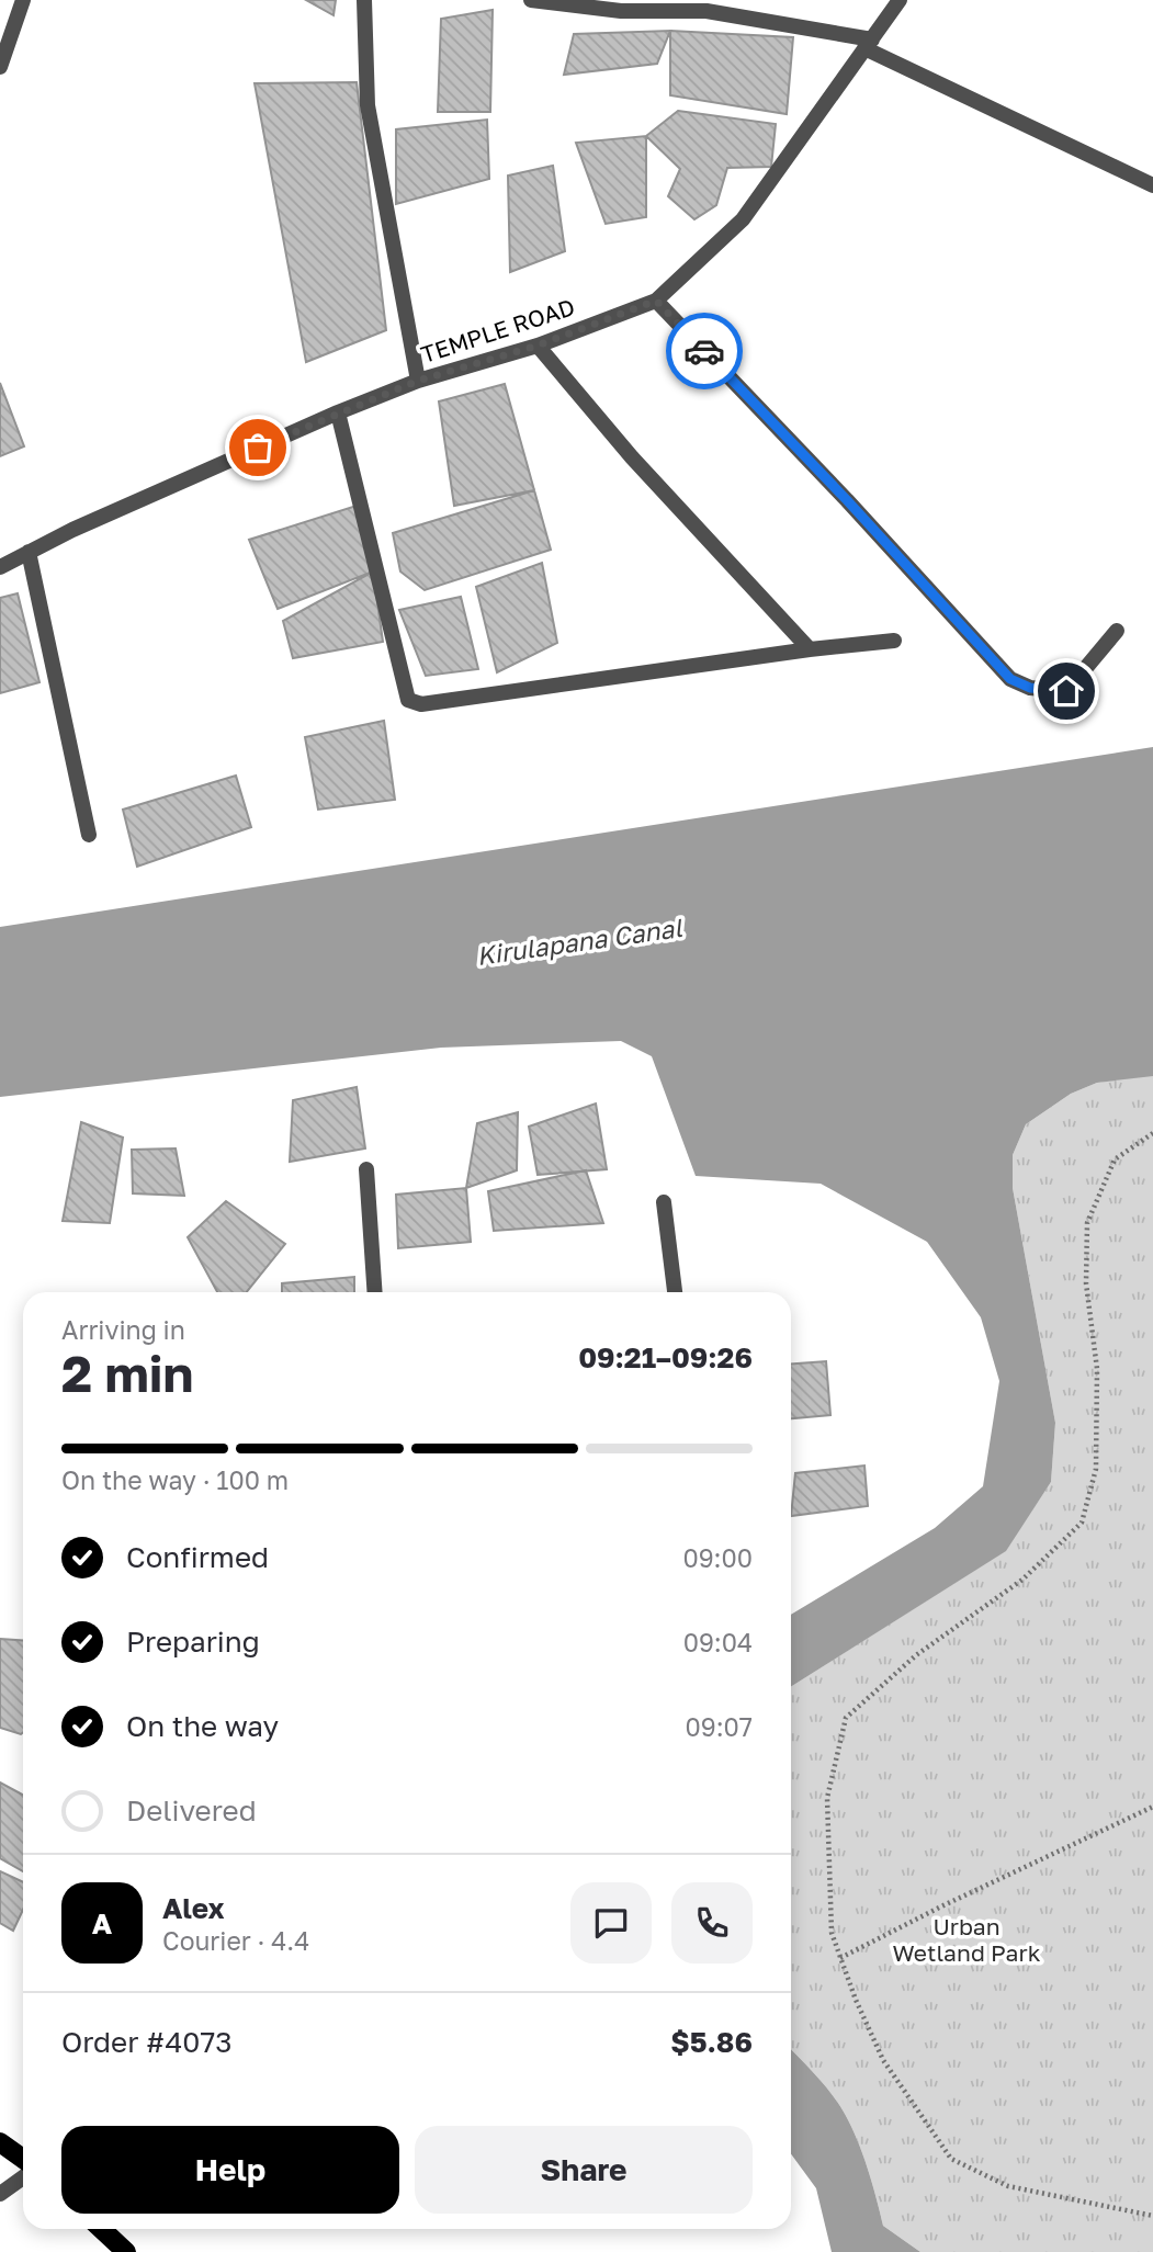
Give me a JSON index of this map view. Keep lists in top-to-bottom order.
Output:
{
  "streets": {
    "street": ["TEMPLE ROAD"]
  },
  "water": ["Kirulapana Canal"],
  "parks": ["Urban Wetland Park"],
  "page": {
    "heading": ["2 min", "Arriving in", "09:21–09:26"],
    "panel": [
      "Alex",
      "Courier · 4.4",
      "Order #4073",
      "$5.86"
    ],
    "bar": "On the way · 100 m",
    "list": [
      ["Confirmed", "09:00"],
      ["Preparing", "09:04"],
      ["On the way", "09:07"],
      "Delivered"
    ],
    "round": "A",
    "buttons": ["Help", "Share"]
  }
}
